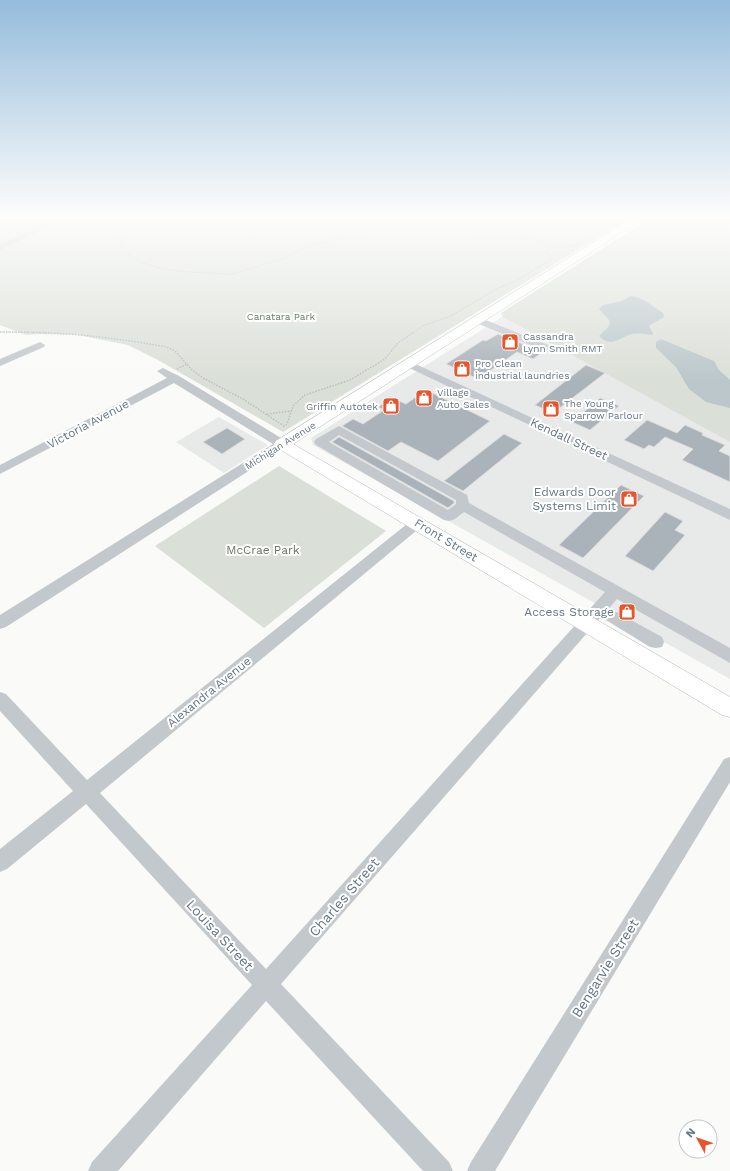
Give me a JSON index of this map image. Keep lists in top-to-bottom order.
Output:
{
  "streets": {
    "main road": ["Michigan Avenue", "Front Street"],
    "street": [
      "Victoria Avenue",
      "Kendall Street",
      "Alexandra Avenue",
      "Charles Street",
      "Louisa Street",
      "Bengarvie Street"
    ]
  },
  "crossings": [
    ["Victoria Avenue", "Front Street"],
    ["Kendall Street", "Michigan Avenue"],
    ["Michigan Avenue", "Front Street"],
    ["Front Street", "Alexandra Avenue"],
    ["Front Street", "Charles Street"],
    ["Alexandra Avenue", "Louisa Street"],
    ["Charles Street", "Louisa Street"]
  ],
  "parks": ["Canatara Park", "McCrae Park"],
  "places": {
    "shop": [
      "Cassandra Lynn Smith RMT",
      "Pro Clean industrial laundries",
      "Village Auto Sales",
      "Griffin Autotek",
      "The Young Sparrow Parlour",
      "Edwards Door Systems Limit",
      "Access Storage"
    ]
  },
  "north": "top left"
}
